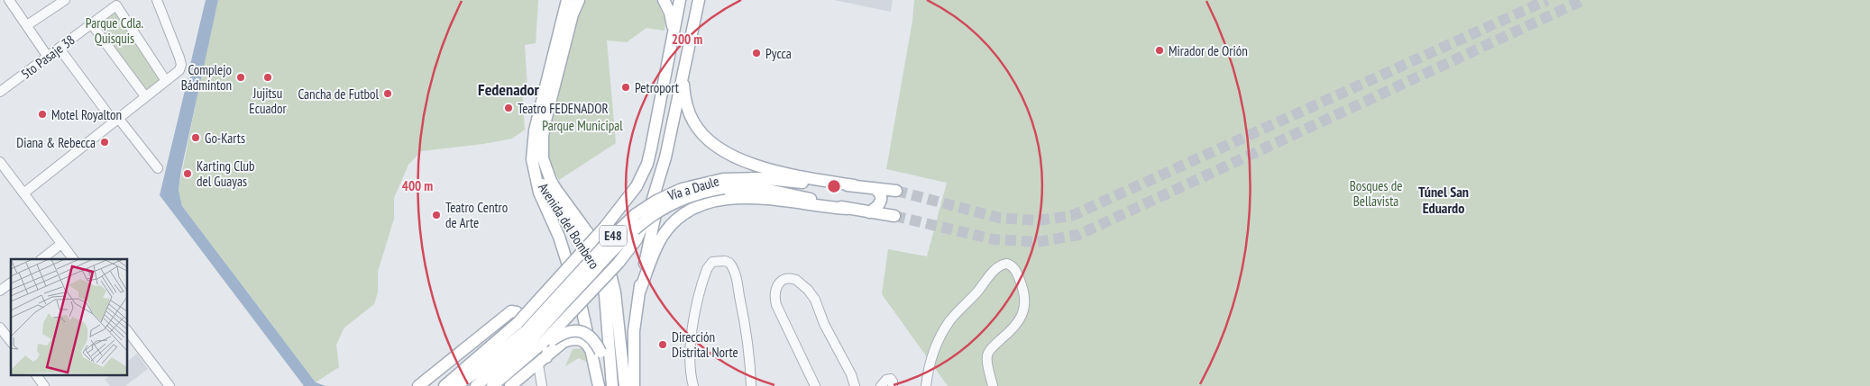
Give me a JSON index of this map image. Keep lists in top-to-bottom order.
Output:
{
  "streets": {
    "main road": ["Vía a Daule", "Avenida del Bombero", "E48"],
    "street": ["5to Pasaje 38"]
  },
  "districts": ["Fedenador", "Túnel San Eduardo"],
  "parks": ["Parque Cdla. Quisquis", "Parque Municipal", "Bosques de Bellavista"],
  "places": [
    "Mirador de Orión",
    "Pycca",
    "Complejo Bádminton",
    "Jujitsu Ecuador",
    "Petroport",
    "Cancha de Futbol",
    "Teatro FEDENADOR",
    "Motel Royalton",
    "Go-Karts",
    "Diana & Rebecca",
    "Karting Club del Guayas",
    "Teatro Centro de Arte",
    "Dirección Distrital Norte"
  ],
  "rings": ["200 m", "400 m"]
}
